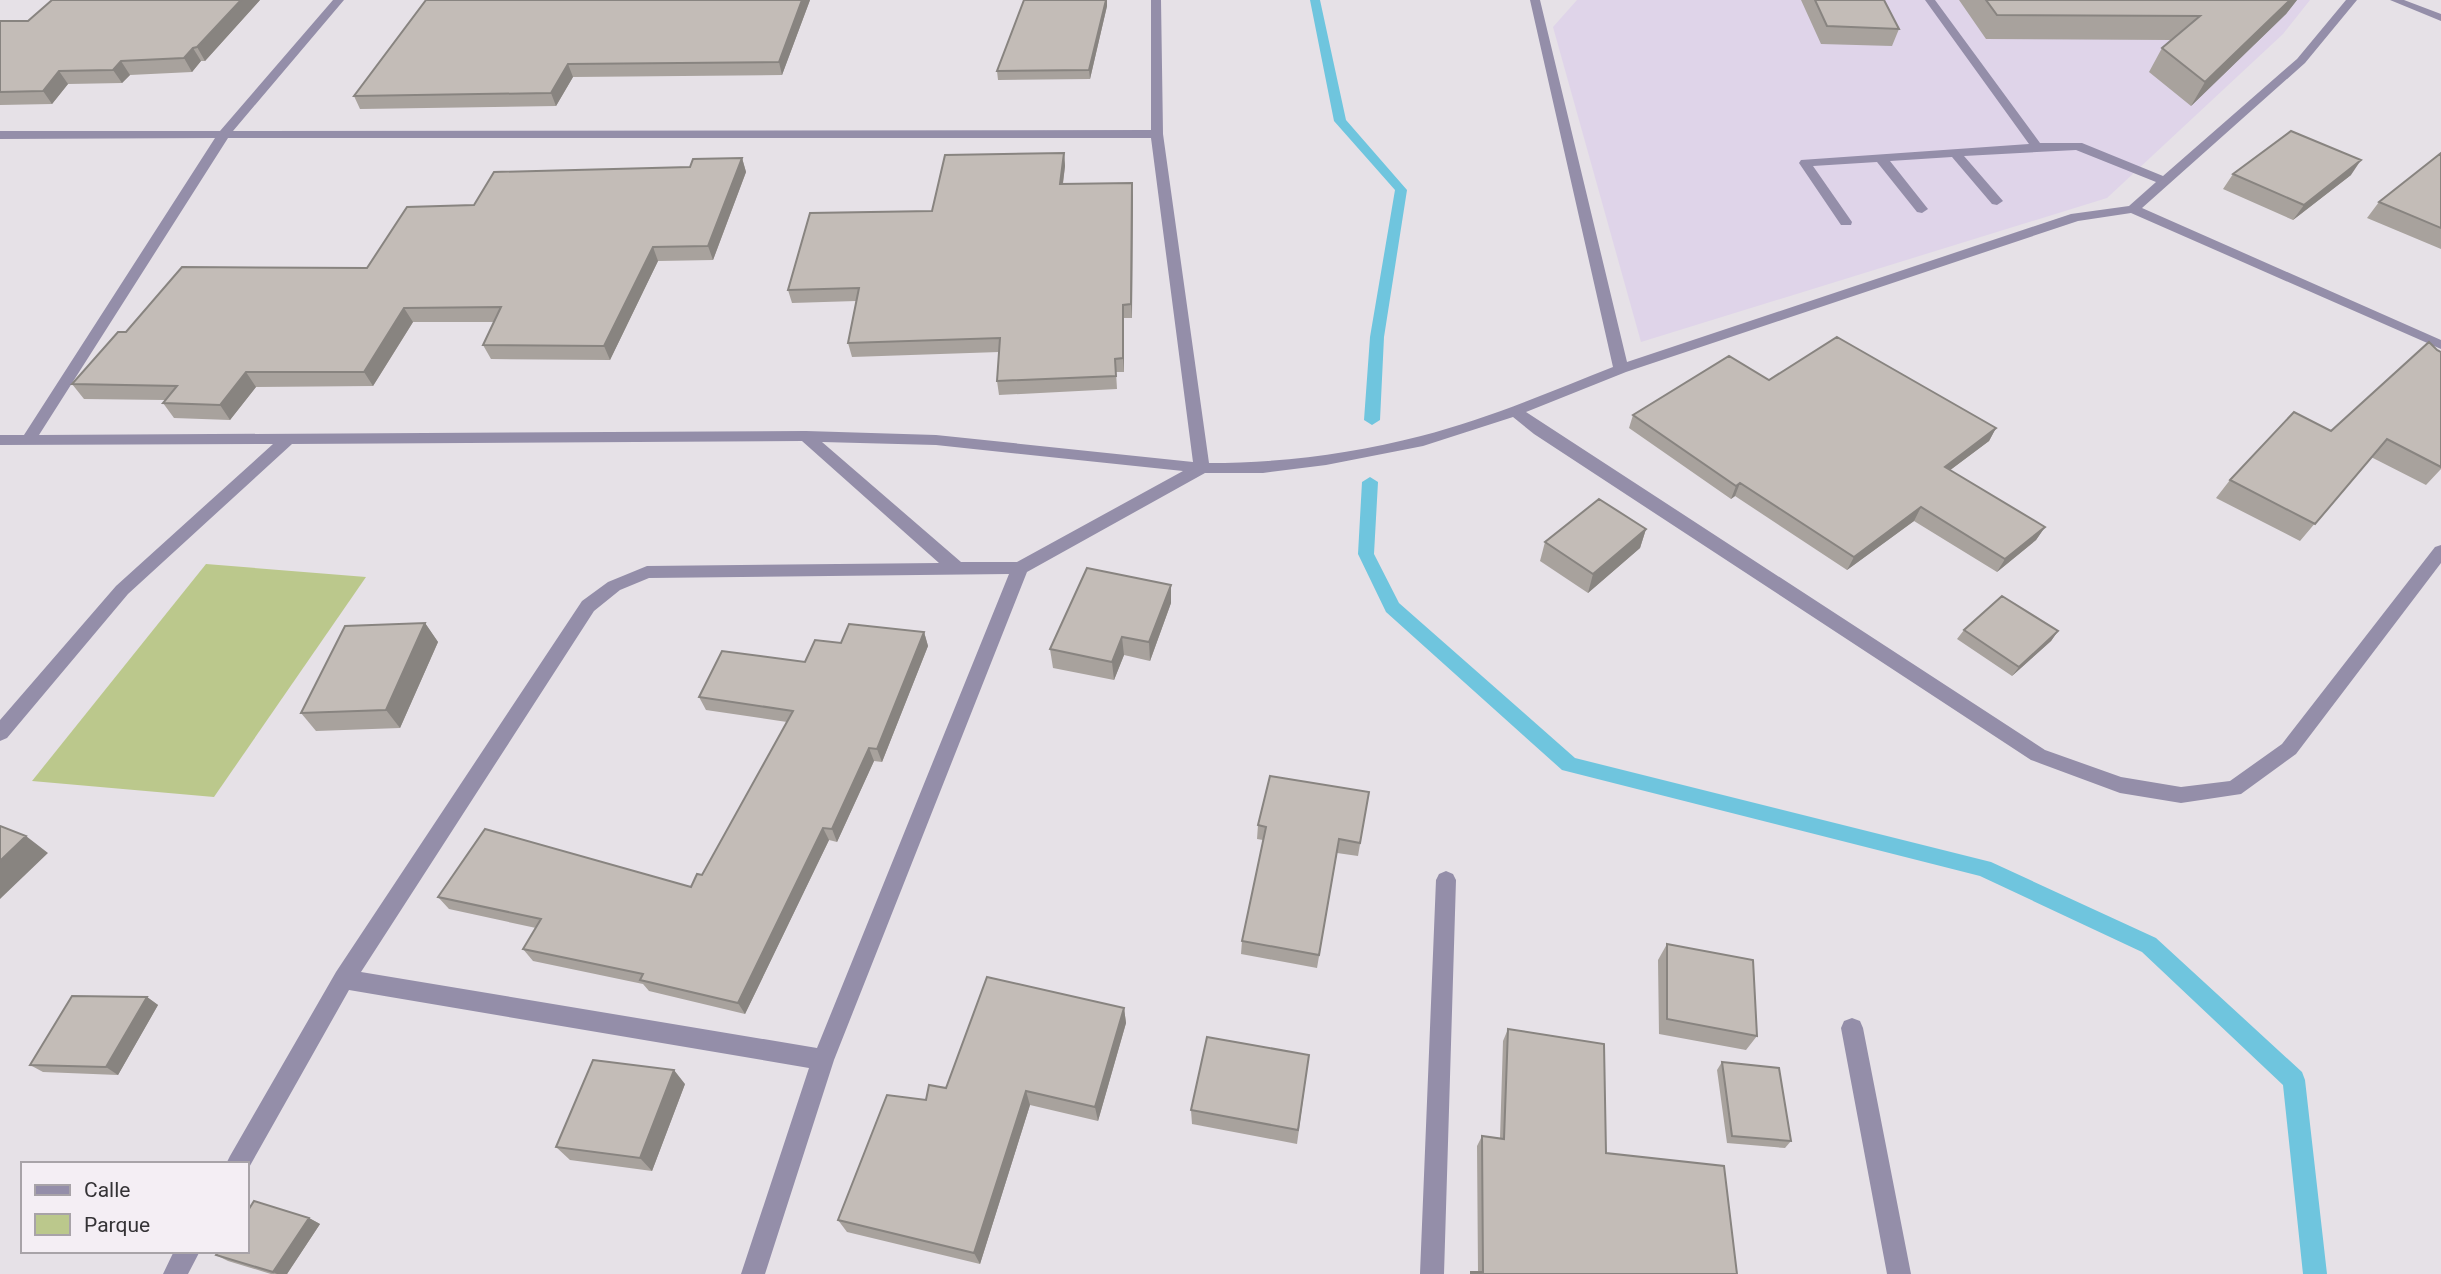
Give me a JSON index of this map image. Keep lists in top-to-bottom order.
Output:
{
  "legend": ["Calle", "Parque"]
}
